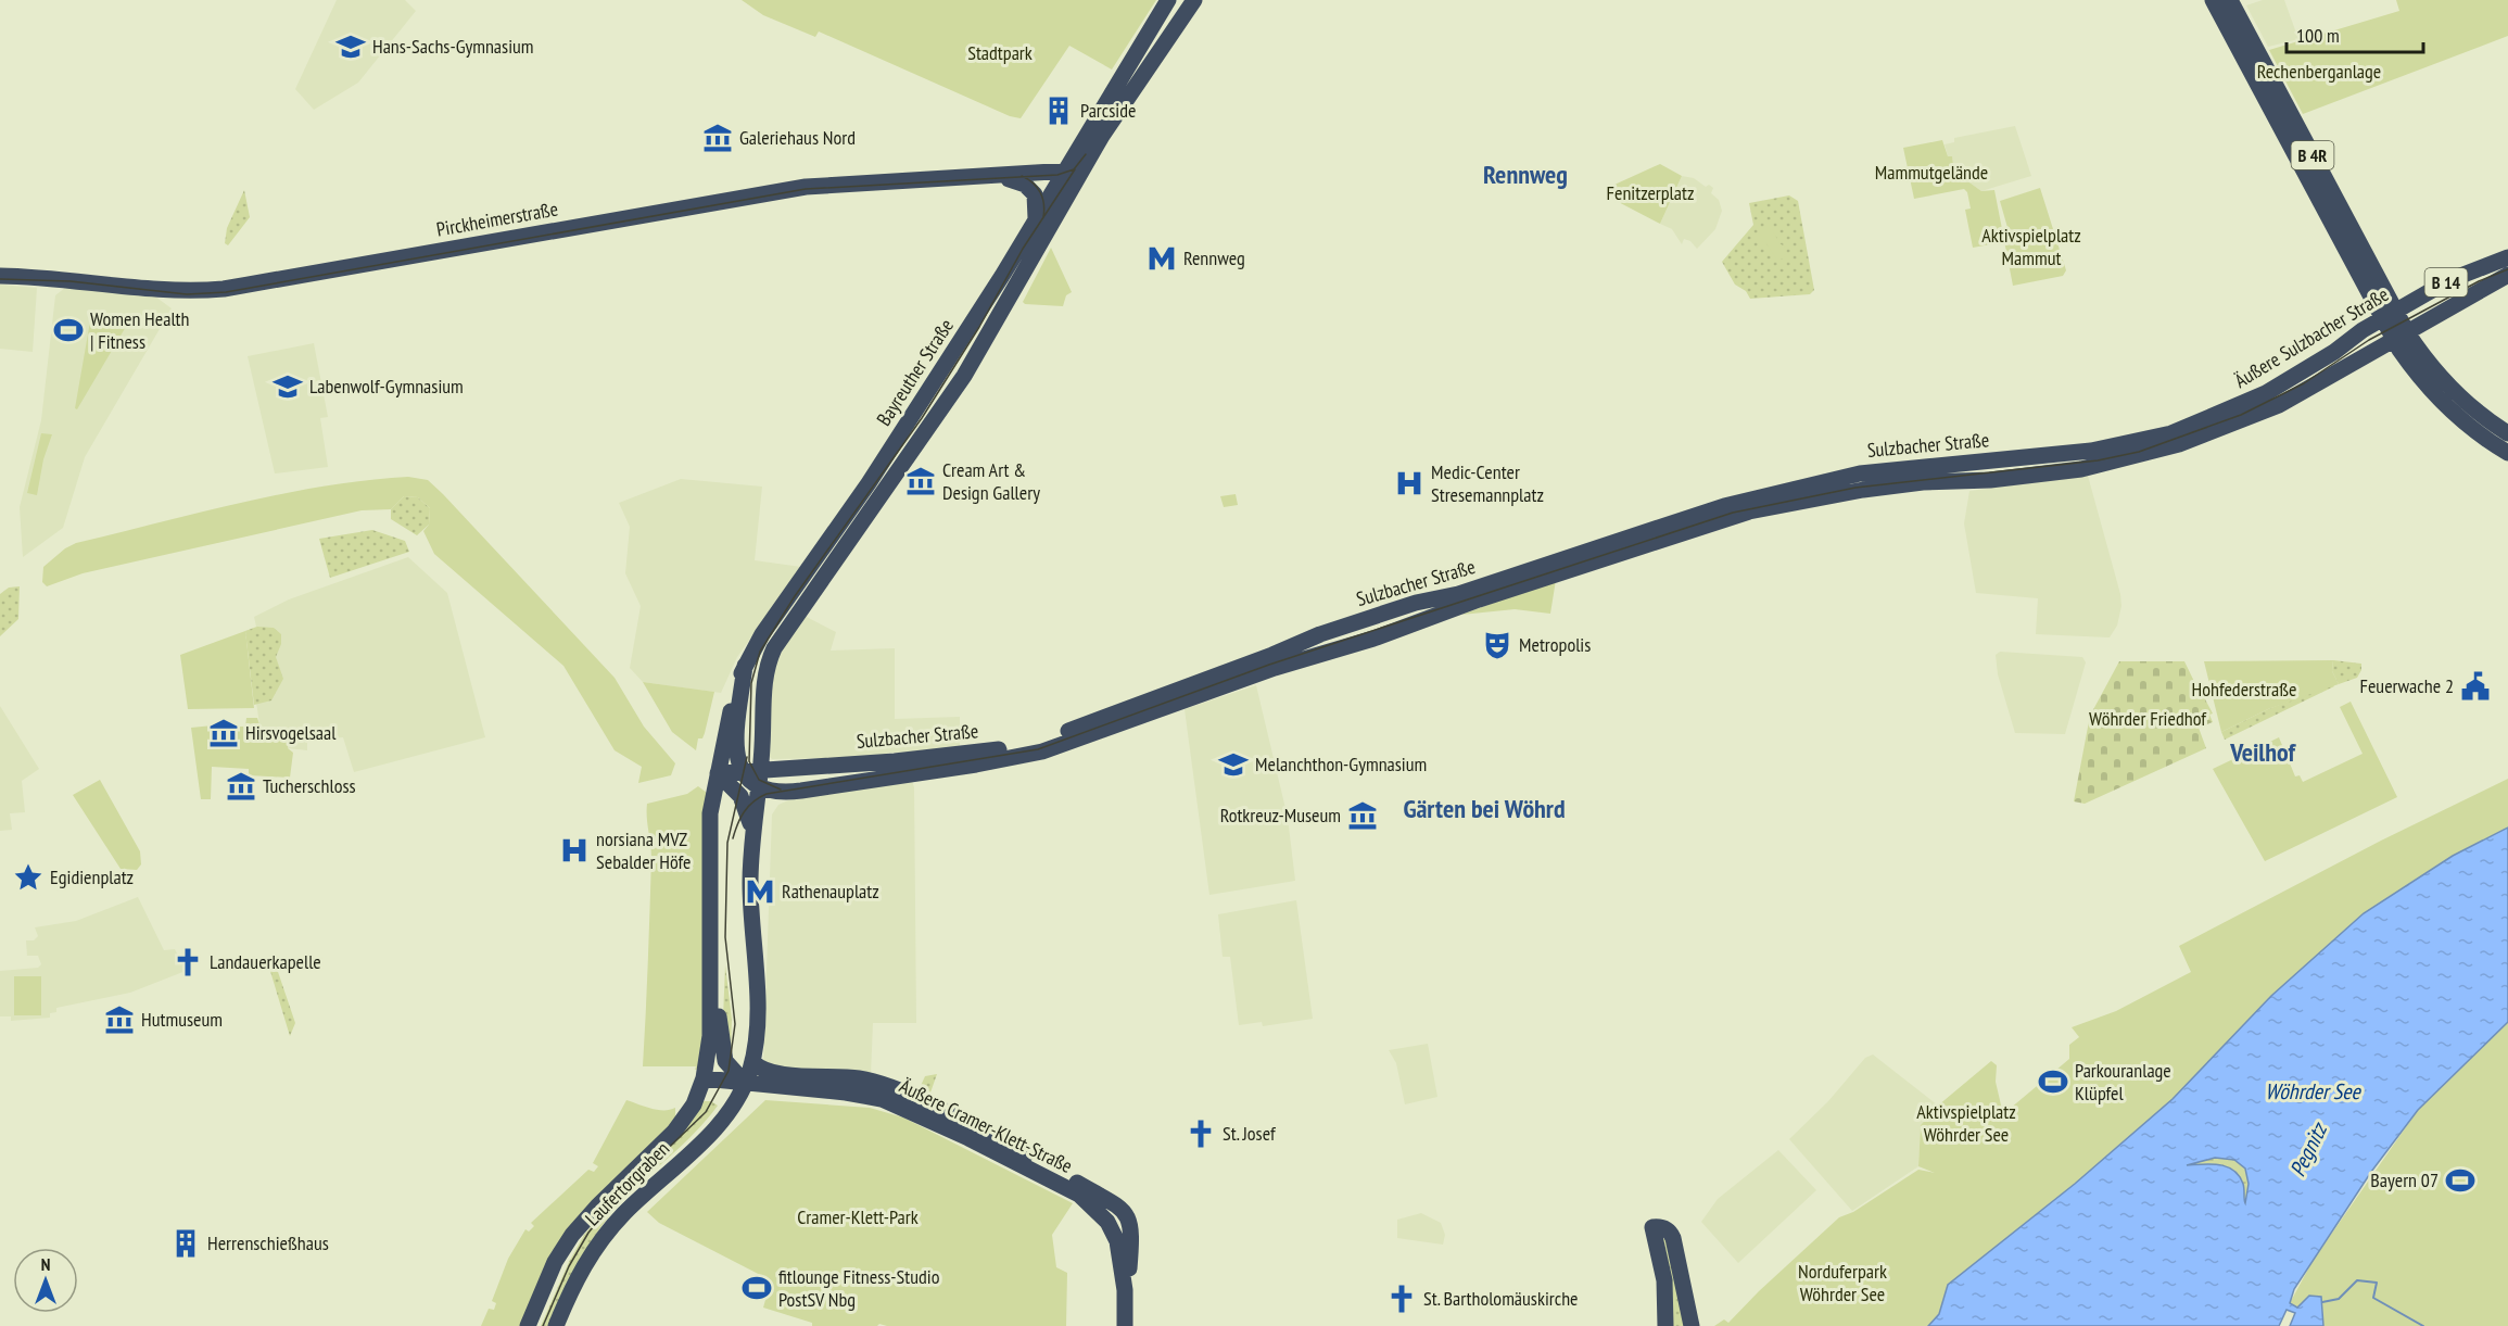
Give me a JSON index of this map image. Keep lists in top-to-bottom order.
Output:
{
  "streets": {
    "main road": [
      "B 4R",
      "Pirckheimerstraße",
      "B 14",
      "Äußere Sulzbacher Straße",
      "Bayreuther Straße",
      "Sulzbacher Straße",
      "Äußere Cramer-Klett-Straße",
      "Laufertorgraben"
    ]
  },
  "crossings": [
    ["B 4R", "Äußere Sulzbacher Straße"],
    ["Pirckheimerstraße", "Bayreuther Straße"],
    ["Äußere Sulzbacher Straße", "Sulzbacher Straße"],
    ["Bayreuther Straße", "Sulzbacher Straße"],
    ["Äußere Cramer-Klett-Straße", "Laufertorgraben"]
  ],
  "districts": ["Rennweg", "Veilhof", "Gärten bei Wöhrd"],
  "water": ["Wöhrder See", "Pegnitz"],
  "parks": [
    "Stadtpark",
    "Rechenberganlage",
    "Mammutgelände",
    "Fenitzerplatz",
    "Aktivspielplatz Mammut",
    "Hohfederstraße",
    "Wöhrder Friedhof",
    "Aktivspielplatz Wöhrder See",
    "Cramer-Klett-Park",
    "Norduferpark Wöhrder See"
  ],
  "places": {
    "school or university": ["Hans-Sachs-Gymnasium", "Labenwolf-Gymnasium", "Melanchthon-Gymnasium"],
    "building": ["Parcside", "Herrenschießhaus"],
    "museum": [
      "Galeriehaus Nord",
      "Cream Art & Design Gallery",
      "Hirsvogelsaal",
      "Tucherschloss",
      "Rotkreuz-Museum",
      "Hutmuseum"
    ],
    "metro station": ["Rennweg", "Rathenauplatz"],
    "sports": [
      "Women Health | Fitness",
      "Parkouranlage Klüpfel",
      "Bayern 07",
      "fitlounge Fitness-Studio PostSV Nbg"
    ],
    "hospital": ["Medic-Center Stresemannplatz", "norsiana MVZ Sebalder Höfe"],
    "theatre": ["Metropolis"],
    "public building": ["Feuerwache 2"],
    "place": ["Egidienplatz"],
    "church": ["Landauerkapelle", "St. Josef", "St. Bartholomäuskirche"]
  },
  "scale_bar": "100 m",
  "north": "top"
}
